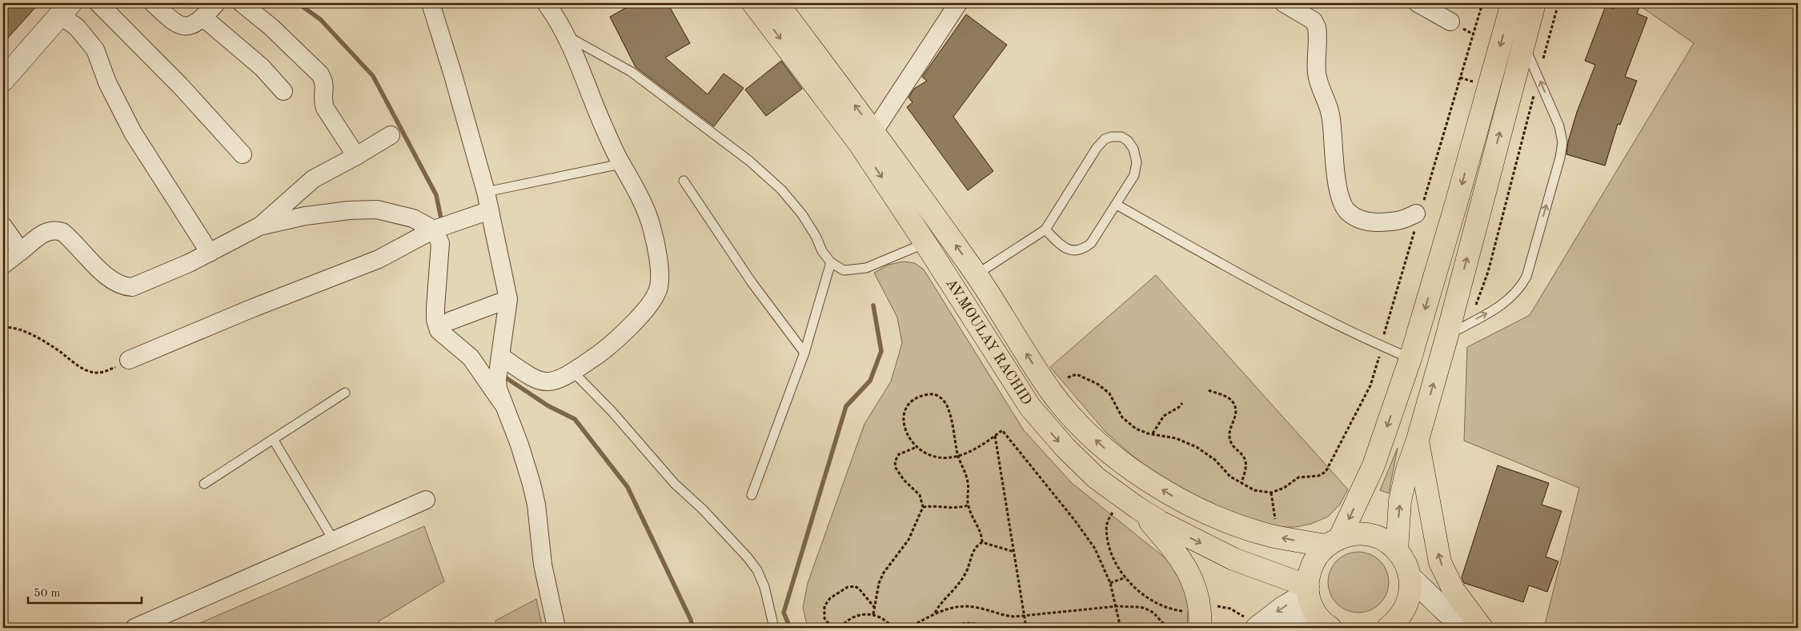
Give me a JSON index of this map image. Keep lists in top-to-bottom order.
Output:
{
  "streets": {
    "main road": ["AV.MOULAY RACHID"]
  },
  "scale_bar": "50 m"
}
